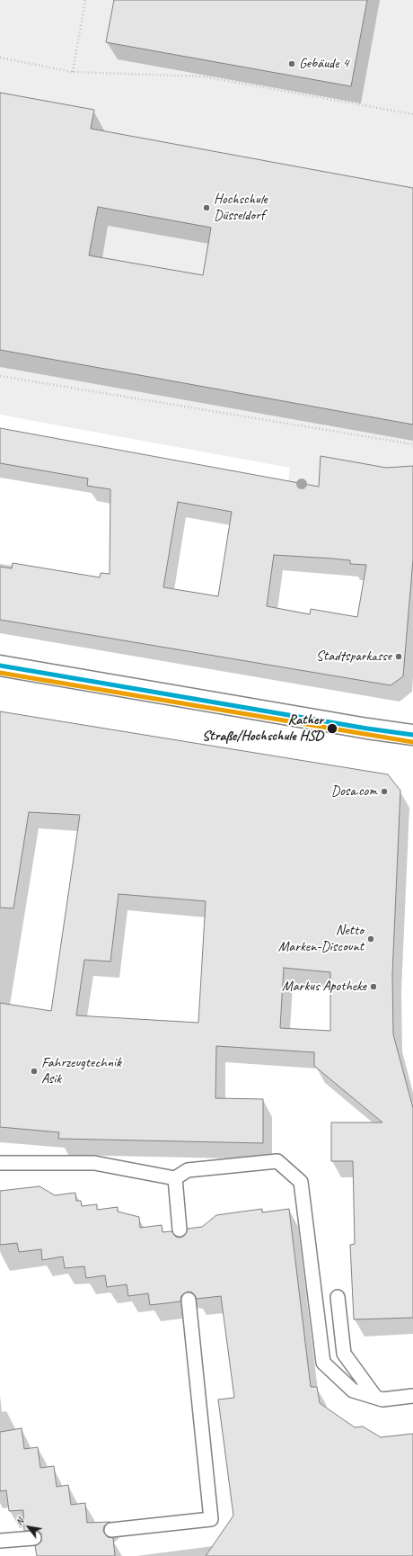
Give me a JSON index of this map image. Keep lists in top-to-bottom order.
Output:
{
  "places": [
    "Gebäude 4",
    "Hochschule Düsseldorf",
    "Stadtsparkasse",
    "Rather Straße/Hochschule HSD",
    "Dosa.com",
    "Netto Marken-Discount",
    "Markus Apotheke",
    "Fahrzeugtechnik Asik"
  ],
  "north": "top left"
}
